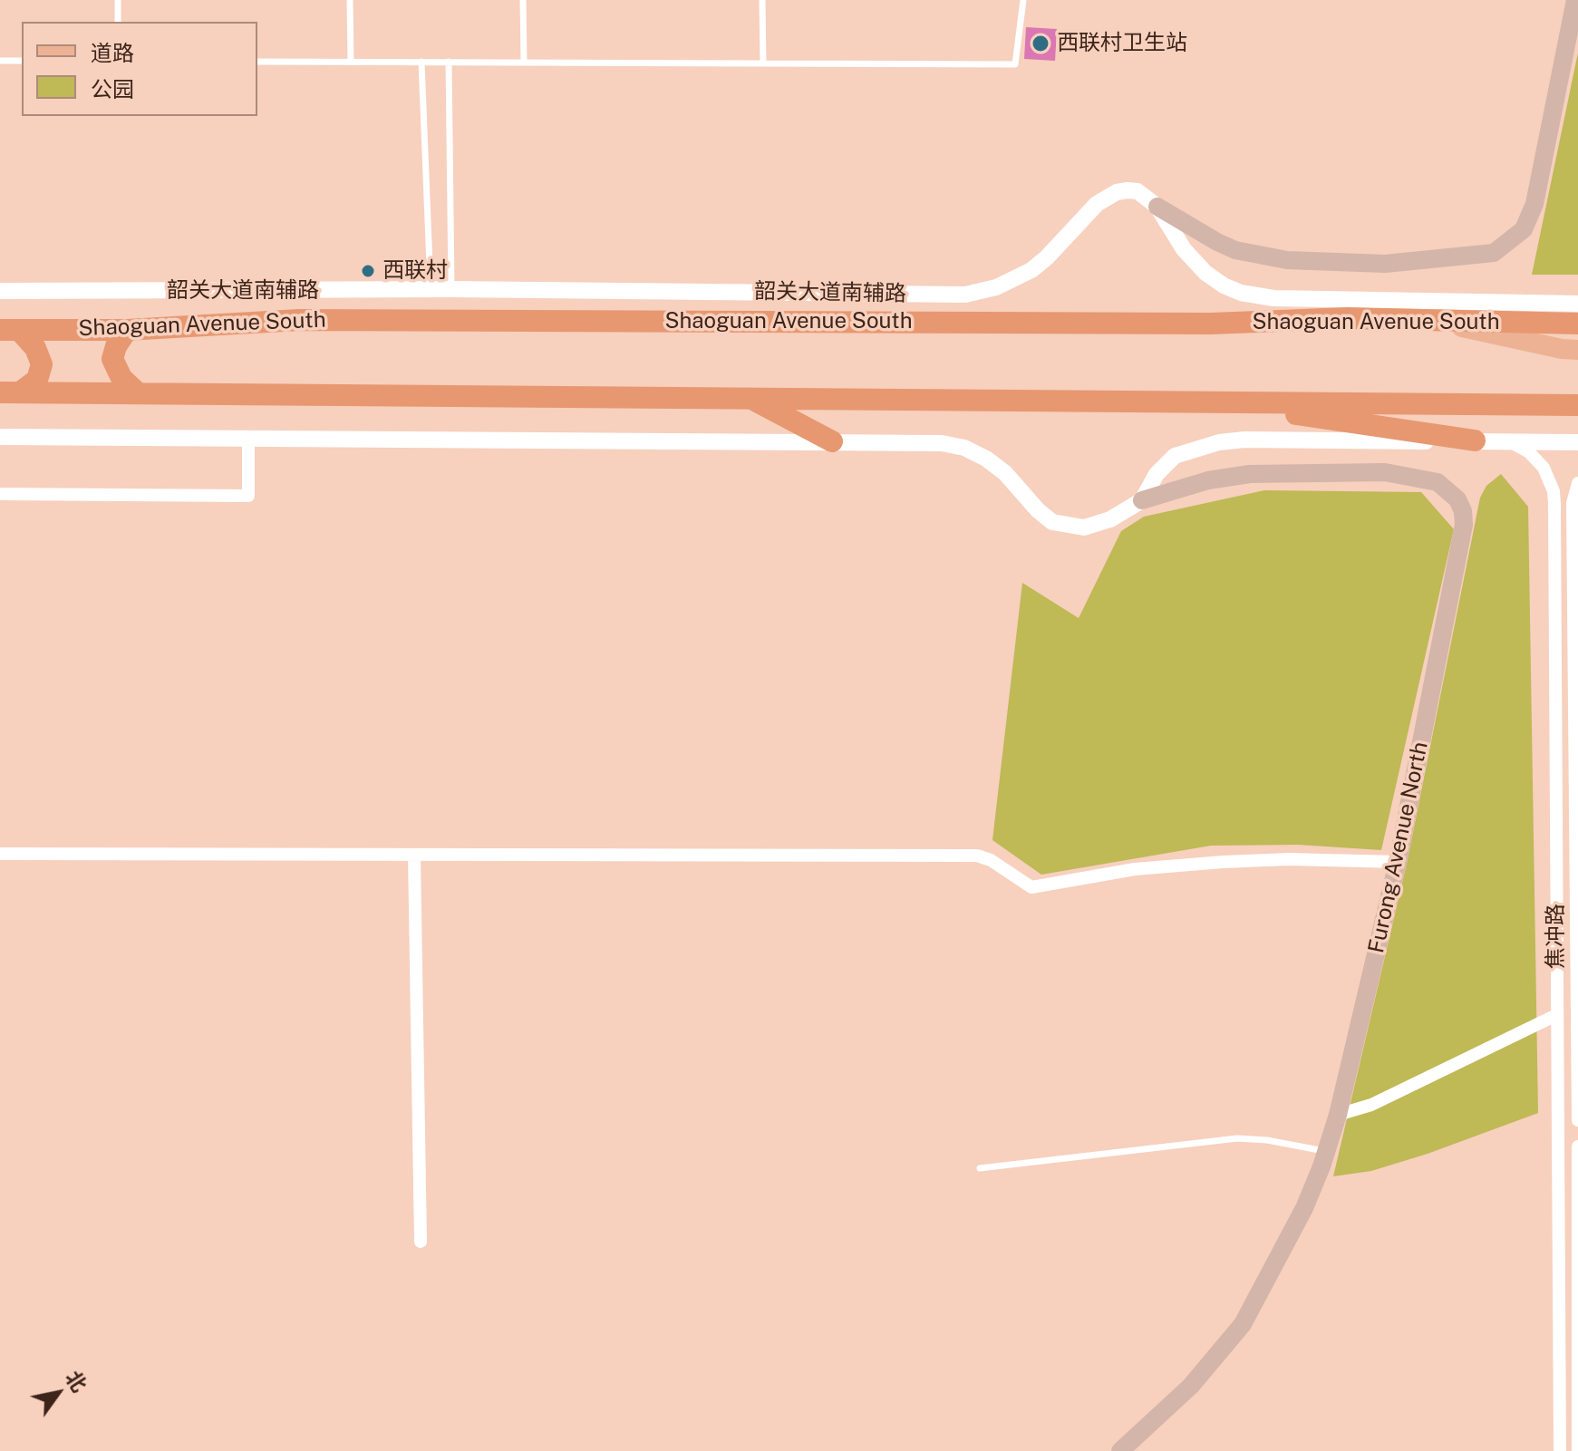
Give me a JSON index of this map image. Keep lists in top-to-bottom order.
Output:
{
  "streets": {
    "highway": ["Shaoguan Avenue South"],
    "main road": ["Furong Avenue North"],
    "street": ["韶关大道南辅路", "焦冲路"]
  },
  "places": ["西联村卫生站", "西联村"],
  "legend": ["道路", "公园"],
  "north": "top right"
}
